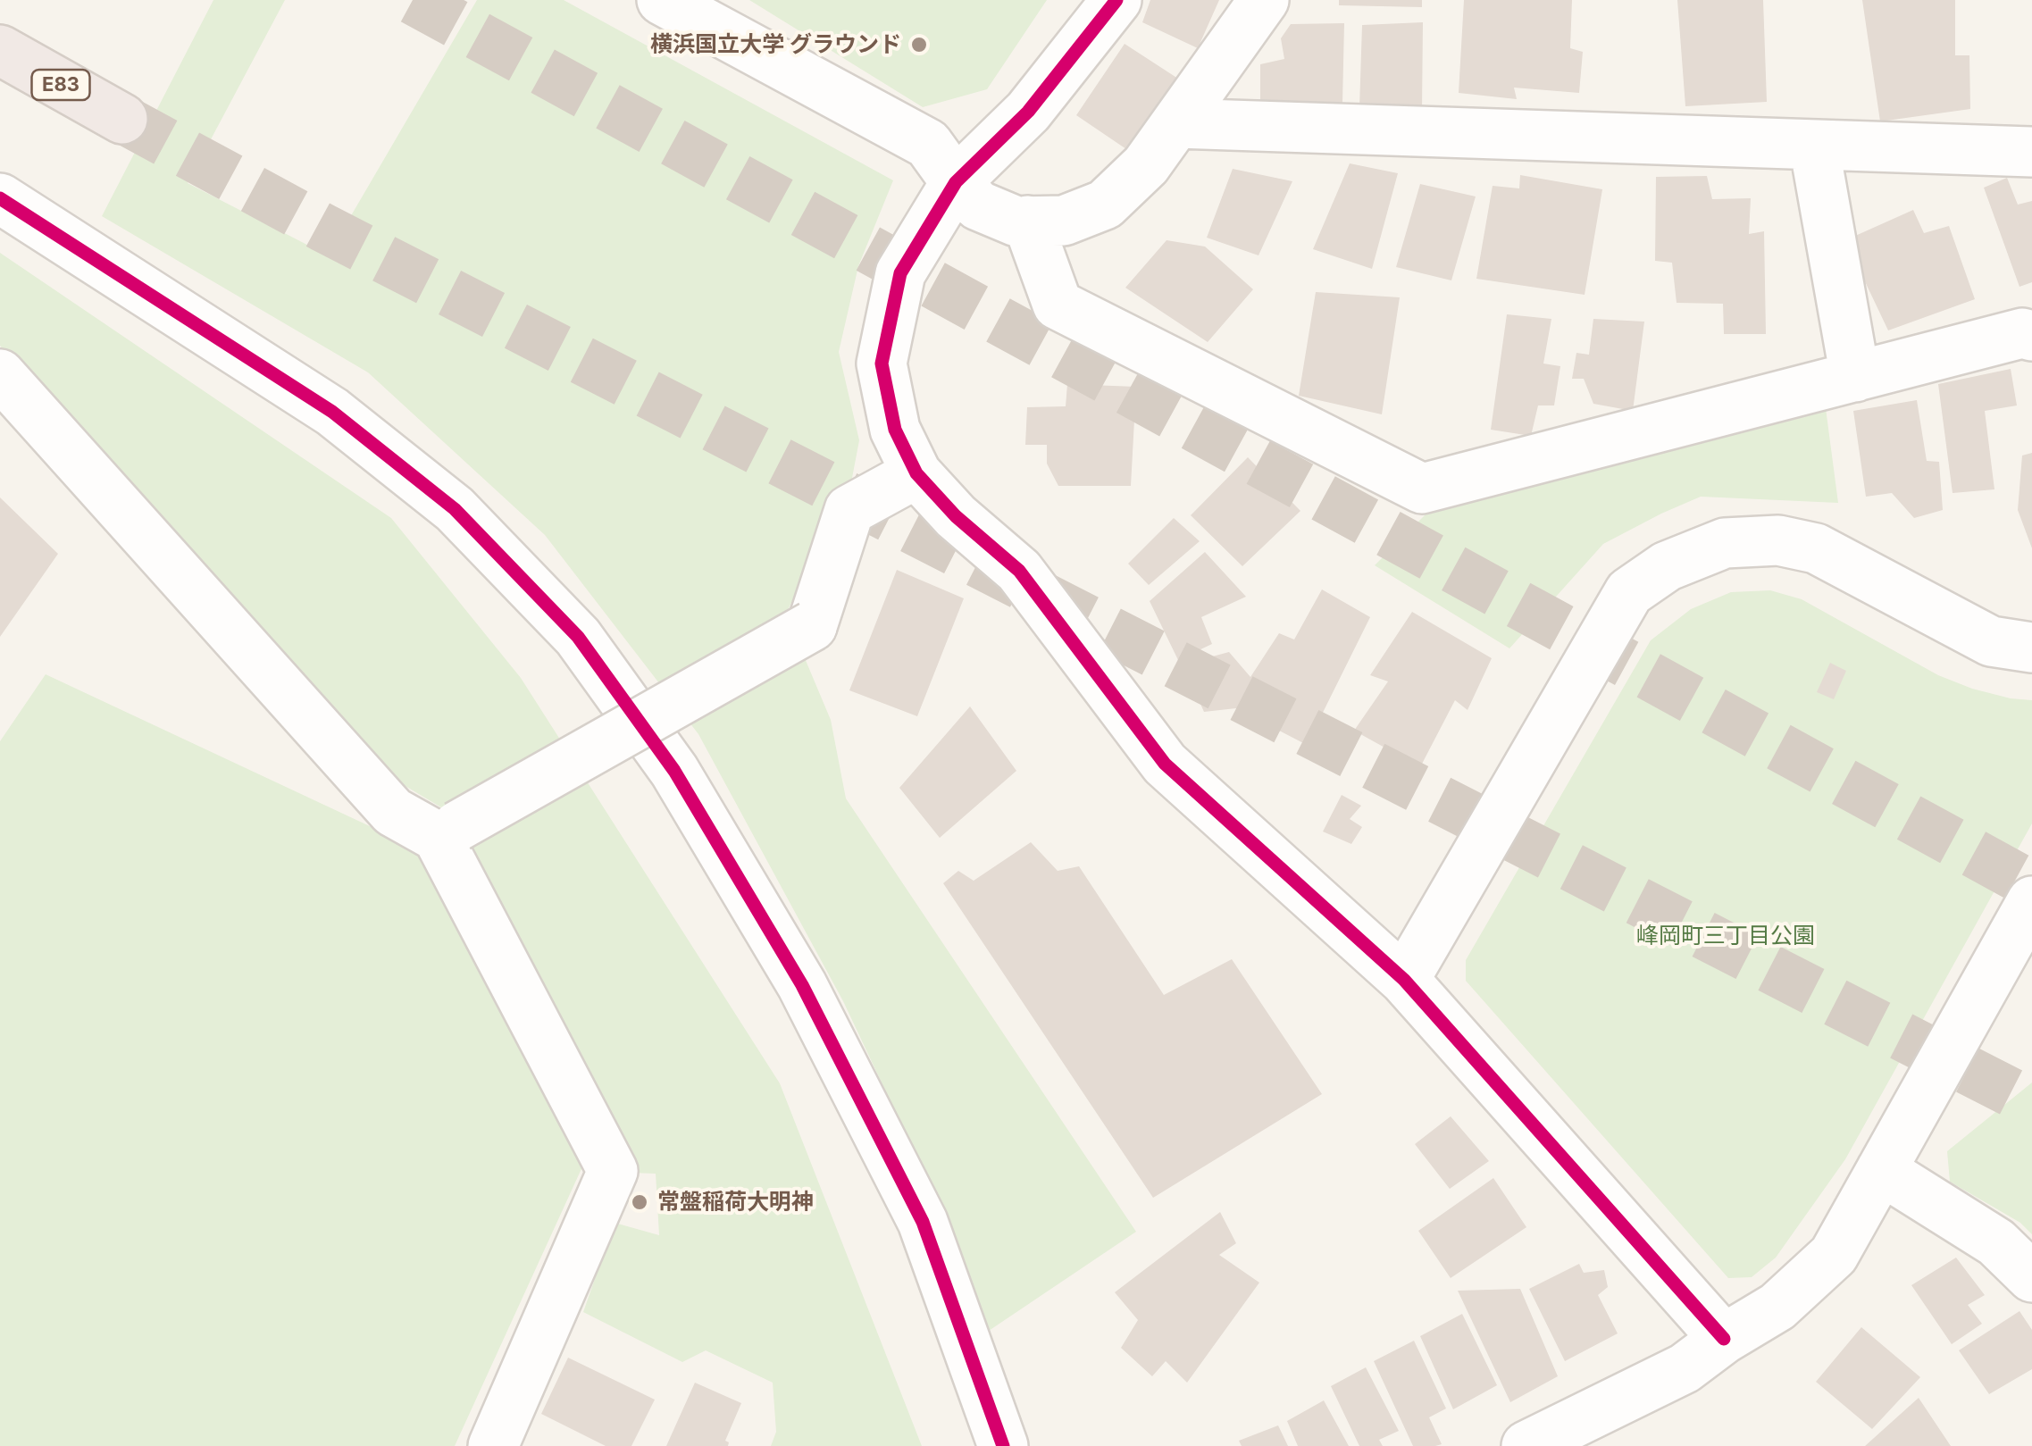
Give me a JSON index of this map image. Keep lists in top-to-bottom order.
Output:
{
  "streets": {
    "highway": ["E83"]
  },
  "parks": ["峰岡町三丁目公園"],
  "places": ["横浜国立大学 グラウンド", "常盤稲荷大明神"]
}
